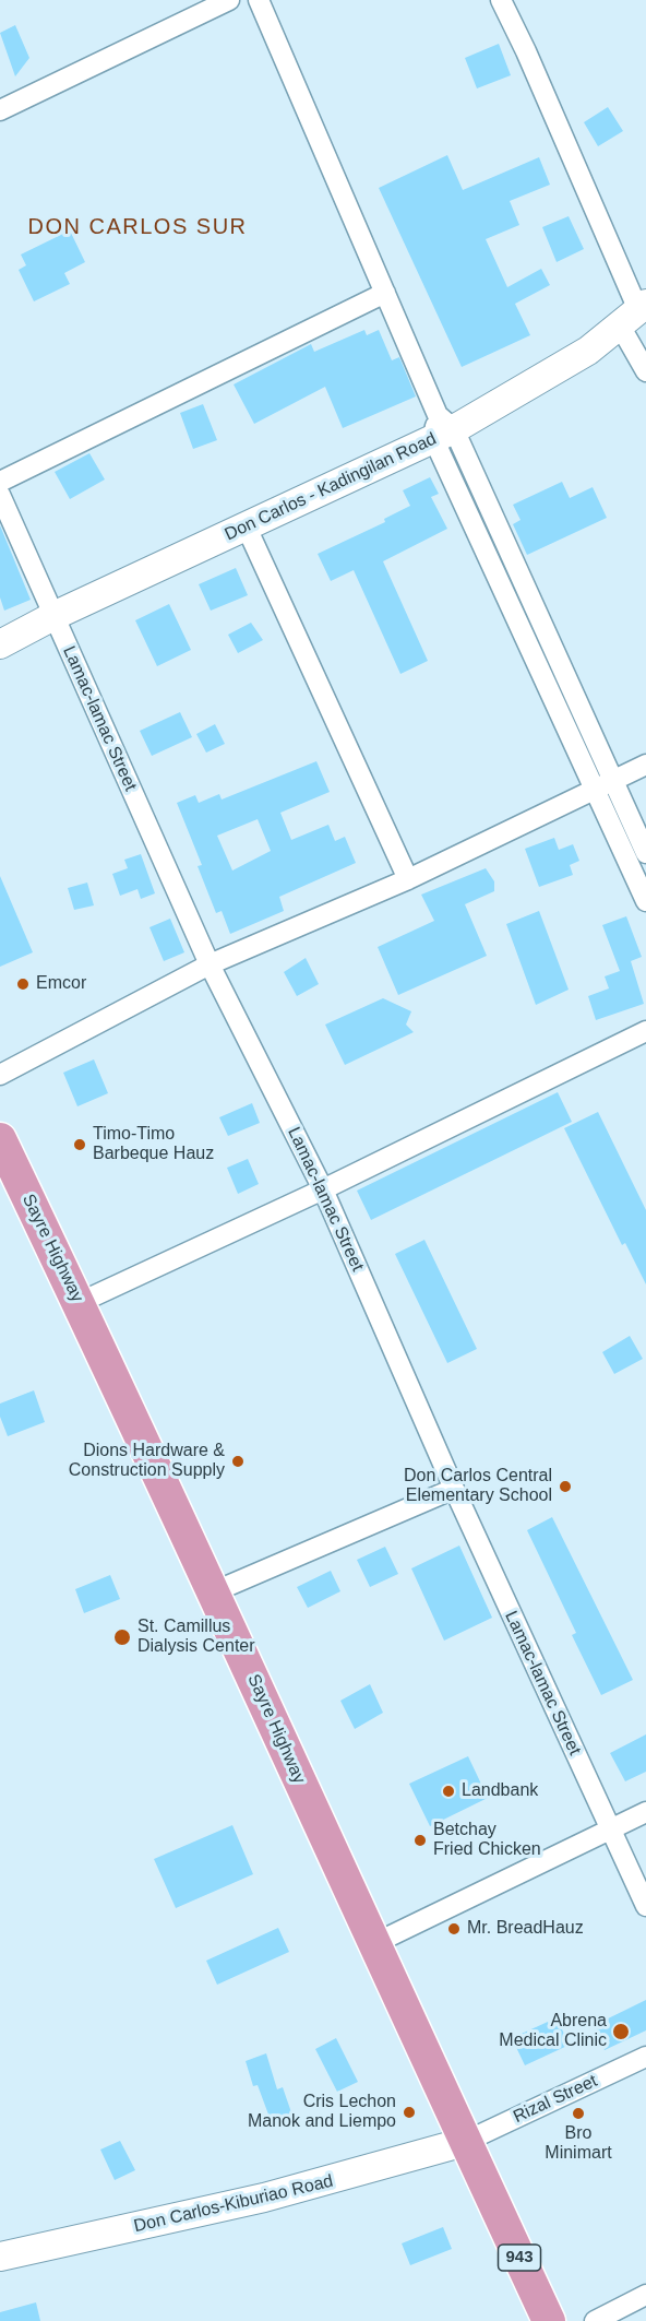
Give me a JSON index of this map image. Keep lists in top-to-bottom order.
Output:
{
  "streets": {
    "highway": ["Sayre Highway", "943"],
    "main road": ["Don Carlos - Kadingilan Road", "Don Carlos-Kiburiao Road"],
    "street": ["Lamac-lamac Street", "Rizal Street"]
  },
  "crossings": [
    ["Don Carlos - Kadingilan Road", "Lamac-lamac Street"],
    ["Sayre Highway", "Rizal Street"],
    ["Sayre Highway", "Don Carlos-Kiburiao Road"],
    ["Rizal Street", "Don Carlos-Kiburiao Road"]
  ],
  "districts": ["DON CARLOS SUR"],
  "places": [
    "Emcor",
    "Timo-Timo Barbeque Hauz",
    "Dions Hardware & Construction Supply",
    "Don Carlos Central Elementary School",
    "St. Camillus Dialysis Center",
    "Landbank",
    "Betchay Fried Chicken",
    "Mr. BreadHauz",
    "Abrena Medical Clinic",
    "Cris Lechon Manok and Liempo",
    "Bro Minimart"
  ]
}
